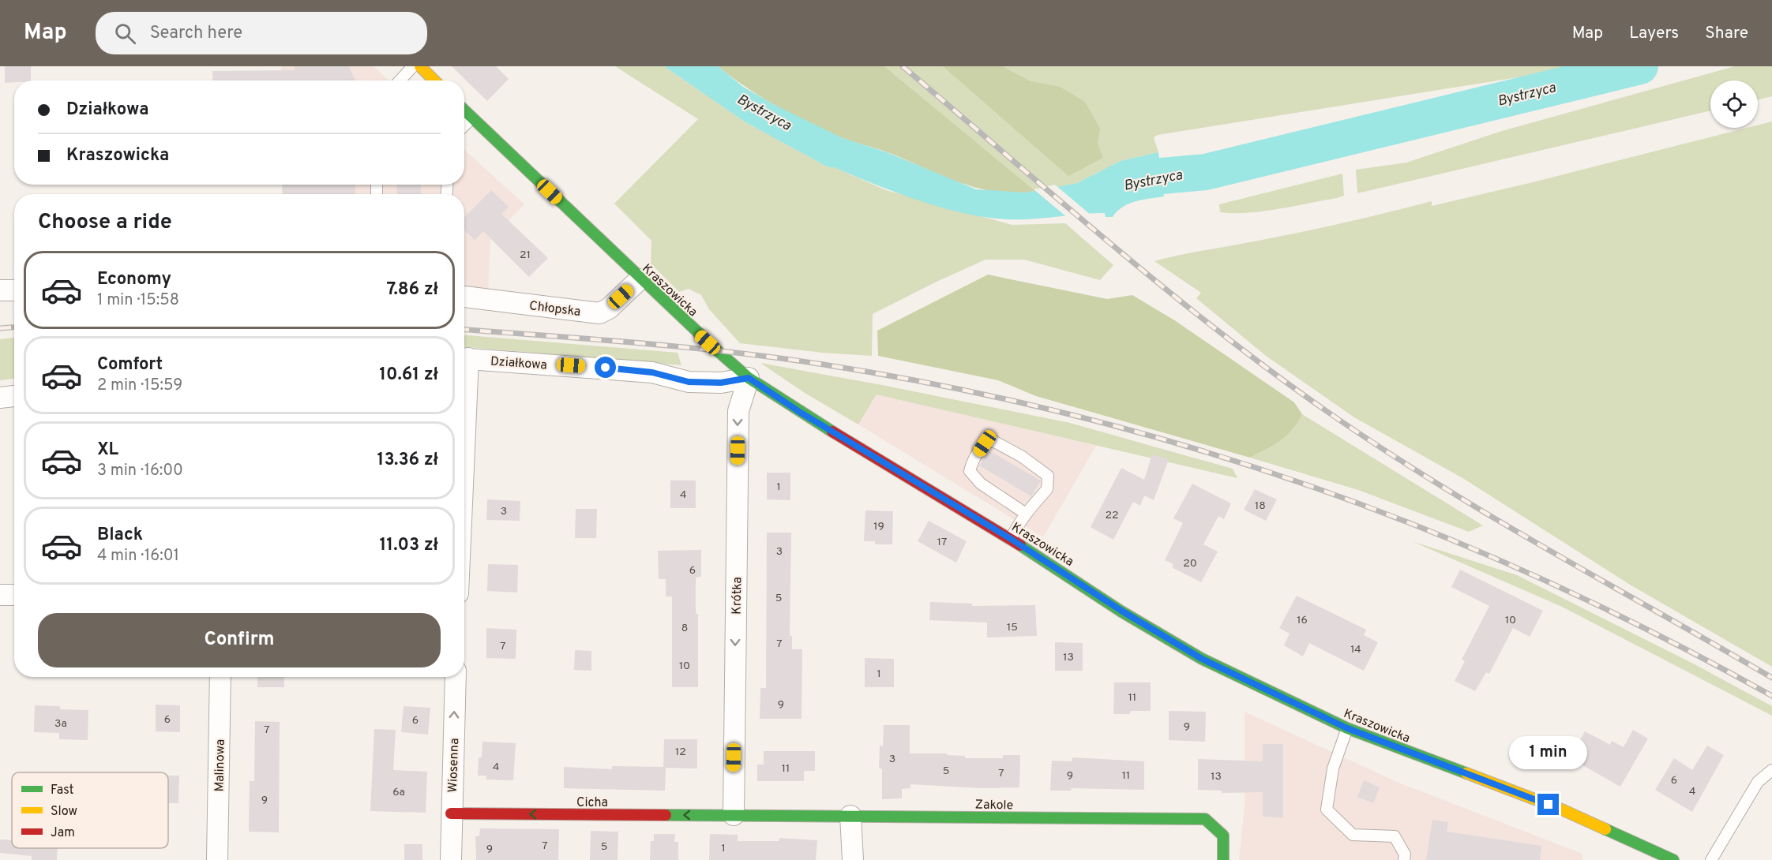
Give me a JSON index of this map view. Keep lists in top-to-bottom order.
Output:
{
  "streets": {
    "street": [
      "Kraszowicka",
      "Chłopska",
      "Działkowa",
      "Krótka",
      "Malinowa",
      "Wiosenna",
      "Cicha",
      "Zakole"
    ]
  },
  "crossings": [
    ["Kraszowicka", "Chłopska"],
    ["Kraszowicka", "Działkowa"],
    ["Kraszowicka", "Krótka"],
    ["Działkowa", "Krótka"],
    ["Krótka", "Cicha"],
    ["Krótka", "Zakole"],
    ["Wiosenna", "Cicha"],
    ["Cicha", "Zakole"]
  ],
  "one_way": ["Krótka", "Wiosenna", "Cicha"],
  "water": ["Bystrzyca"],
  "house_numbers": [
    "21",
    "1",
    "4",
    "18",
    "3",
    "22",
    "19",
    "17",
    "3",
    "20",
    "6",
    "5",
    "16",
    "10",
    "15",
    "8",
    "7",
    "7",
    "14",
    "13",
    "10",
    "1",
    "11",
    "9",
    "6",
    "6",
    "3a",
    "9",
    "7",
    "12",
    "3",
    "4",
    "11",
    "5",
    "7",
    "9",
    "11",
    "13",
    "6",
    "4",
    "6a",
    "9",
    "7",
    "5",
    "1",
    "9"
  ],
  "legend": ["Fast", "Slow", "Jam"],
  "page": {
    "header": "Map",
    "search": "Search here",
    "nav": ["Map", "Layers", "Share"],
    "banner": ["Działkowa", "Kraszowicka"],
    "heading": "Choose a ride",
    "list": [
      {
        "name": "Economy",
        "note": "1 min · 15:58",
        "value": "7.86 zł"
      },
      {
        "name": "Comfort",
        "note": "2 min · 15:59",
        "value": "10.61 zł"
      },
      {
        "name": "XL",
        "note": "3 min · 16:00",
        "value": "13.36 zł"
      },
      {
        "name": "Black",
        "note": "4 min · 16:01",
        "value": "11.03 zł"
      }
    ],
    "buttons": "Confirm",
    "bubble": "1 min"
  }
}
